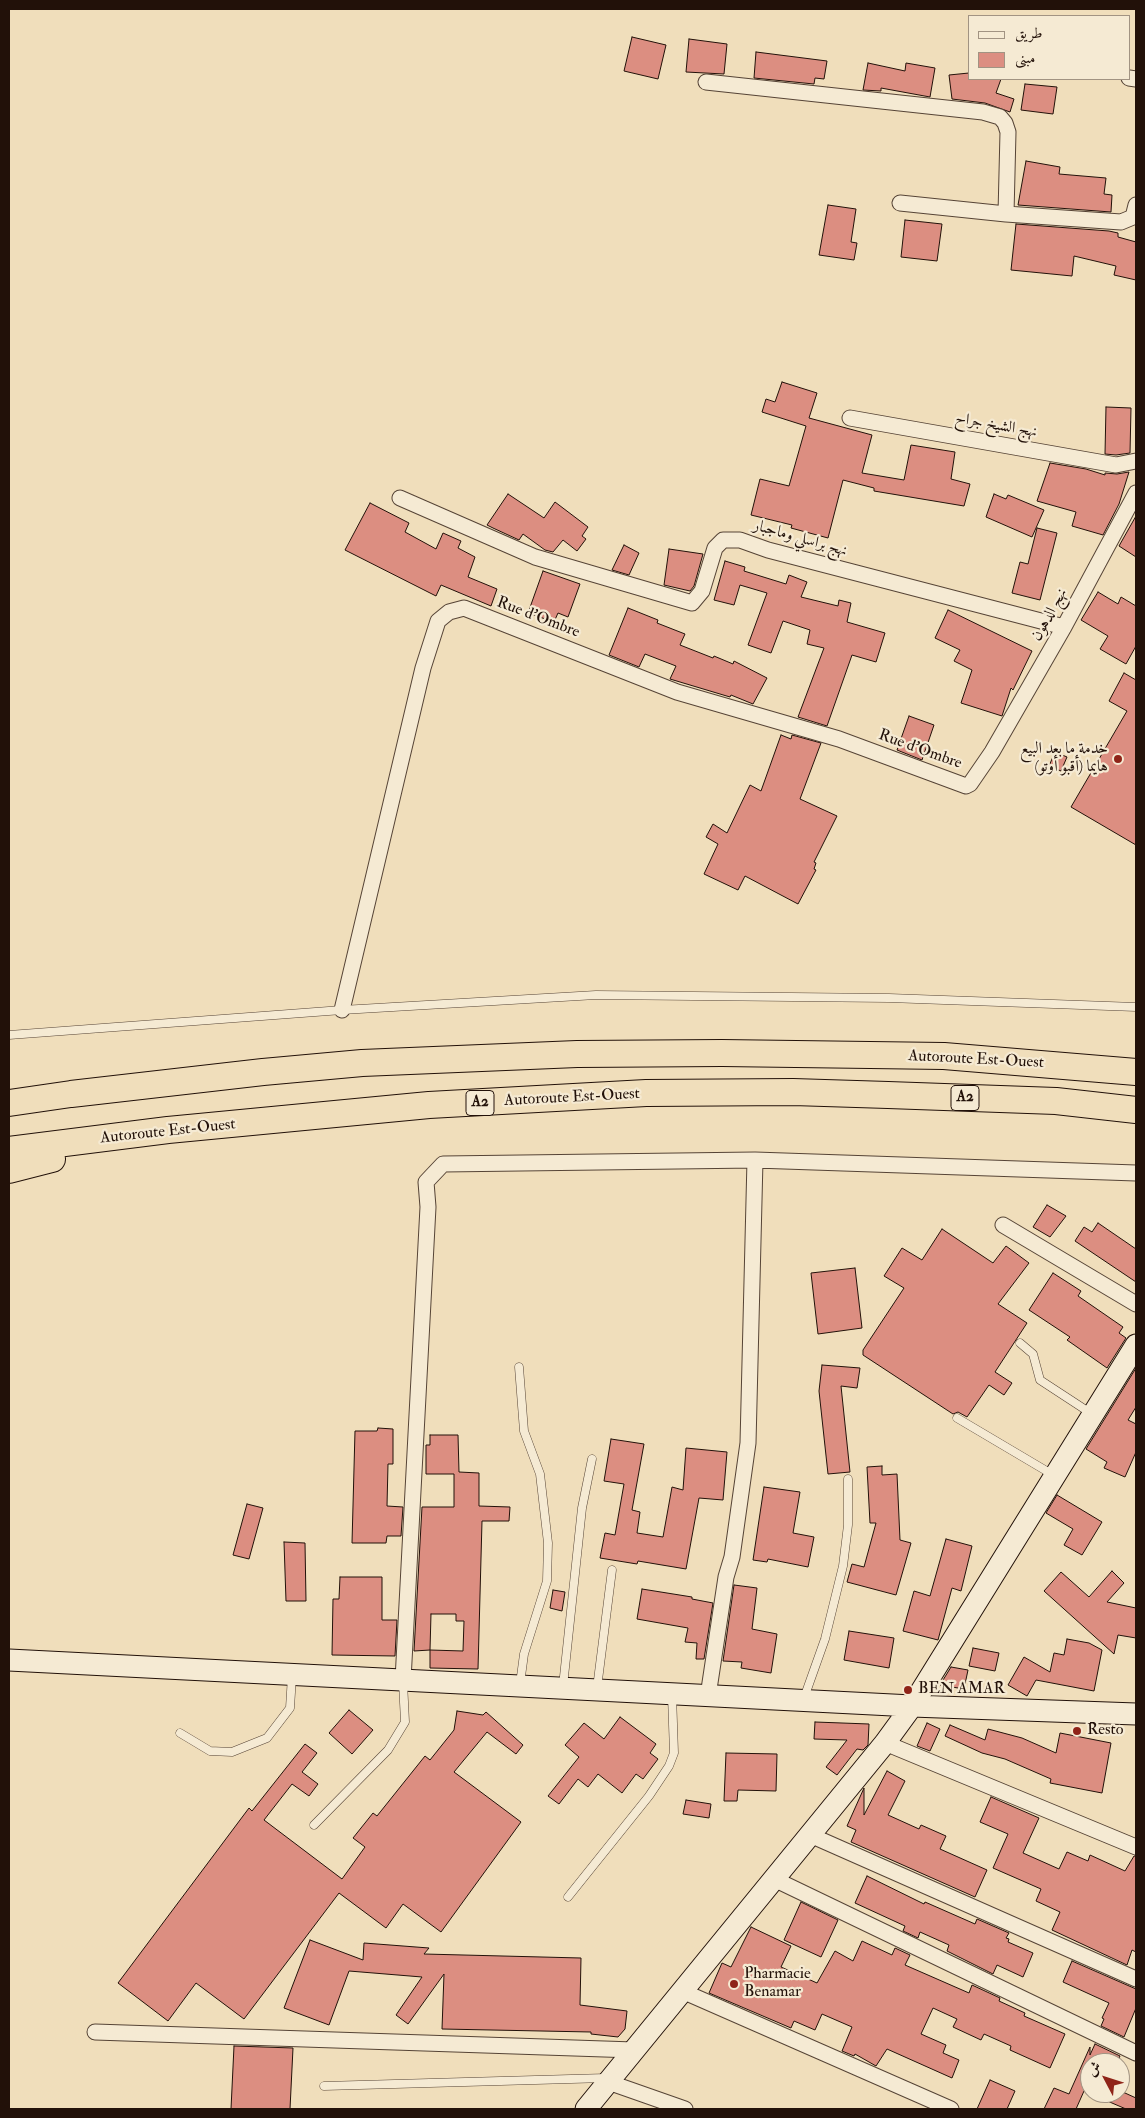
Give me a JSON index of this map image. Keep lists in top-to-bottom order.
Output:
{
  "streets": {
    "highway": ["Autoroute Est-Ouest", "A2"],
    "street": [
      "نهج الشيخ جراح",
      "نهج براسلي وماجبار",
      "نهج الدهون",
      "Rue d'Ombre"
    ]
  },
  "crossings": [
    ["نهج براسلي وماجبار", "نهج الدهون"],
    ["نهج الدهون", "Rue d'Ombre"]
  ],
  "places": [
    "خدمة ما بعد البيع هايما (أقبو أوتو)",
    "BEN AMAR",
    "Resto",
    "Pharmacie Benamar"
  ],
  "legend": ["طريق", "مبنى"],
  "north": "top left"
}
